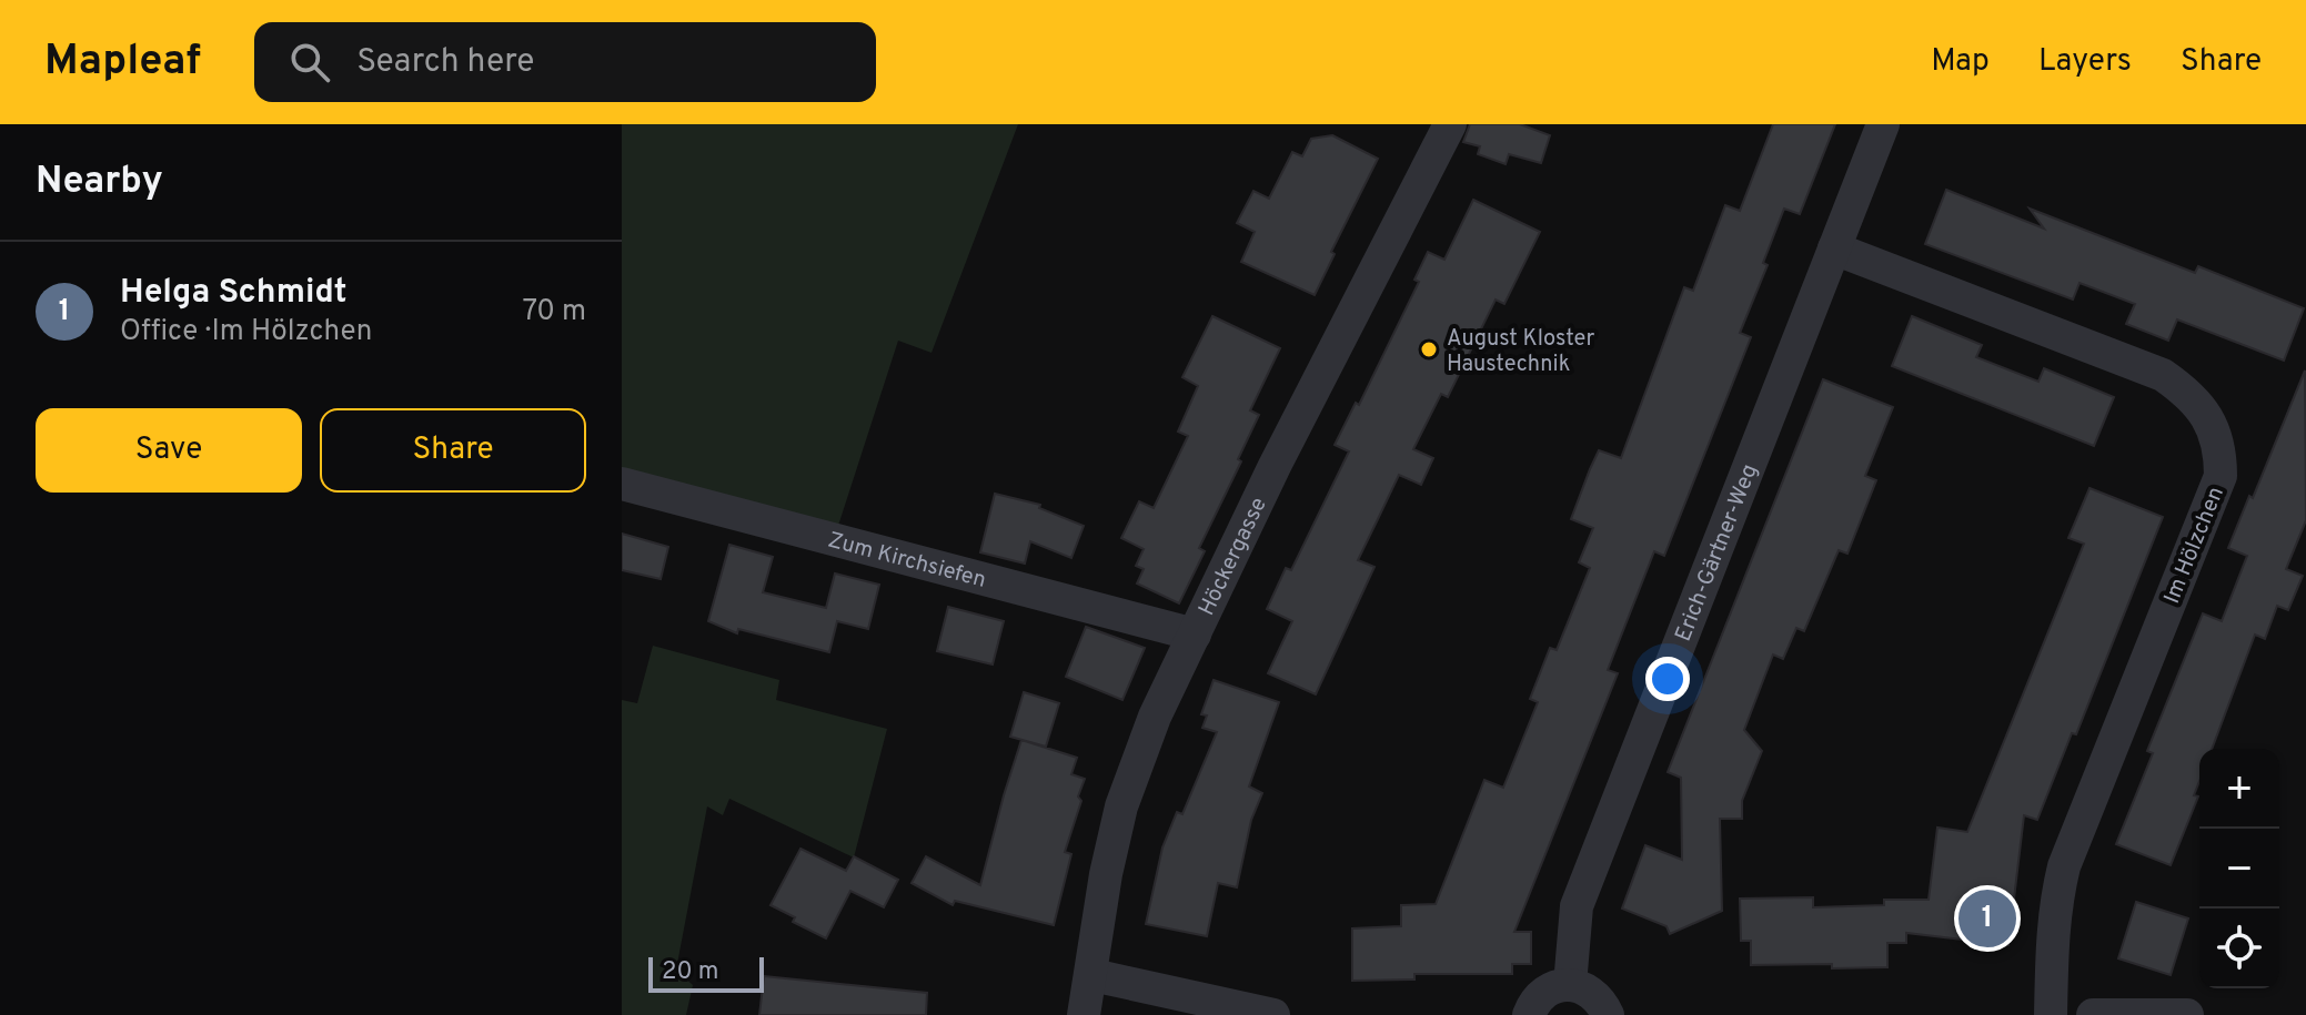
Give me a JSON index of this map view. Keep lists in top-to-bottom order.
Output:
{
  "streets": {
    "street": [
      "Im Hölzchen",
      "Erich-Gärtner-Weg",
      "Höckergasse",
      "Zum Kirchsiefen"
    ]
  },
  "crossings": [
    ["Im Hölzchen", "Erich-Gärtner-Weg"],
    ["Höckergasse", "Zum Kirchsiefen"]
  ],
  "places": ["August Kloster Haustechnik"],
  "scale_bar": "20 m",
  "page": {
    "header": "Mapleaf",
    "search": "Search here",
    "nav": ["Map", "Layers", "Share"],
    "heading": "Nearby",
    "list": [
      {
        "mark": "1",
        "name": "Helga Schmidt",
        "note": "Office · Im Hölzchen",
        "value": "70 m"
      }
    ],
    "buttons": ["Save", "Share"],
    "map_buttons": ["+", "−"],
    "pins": "1",
    "scale": "20 m"
  }
}
